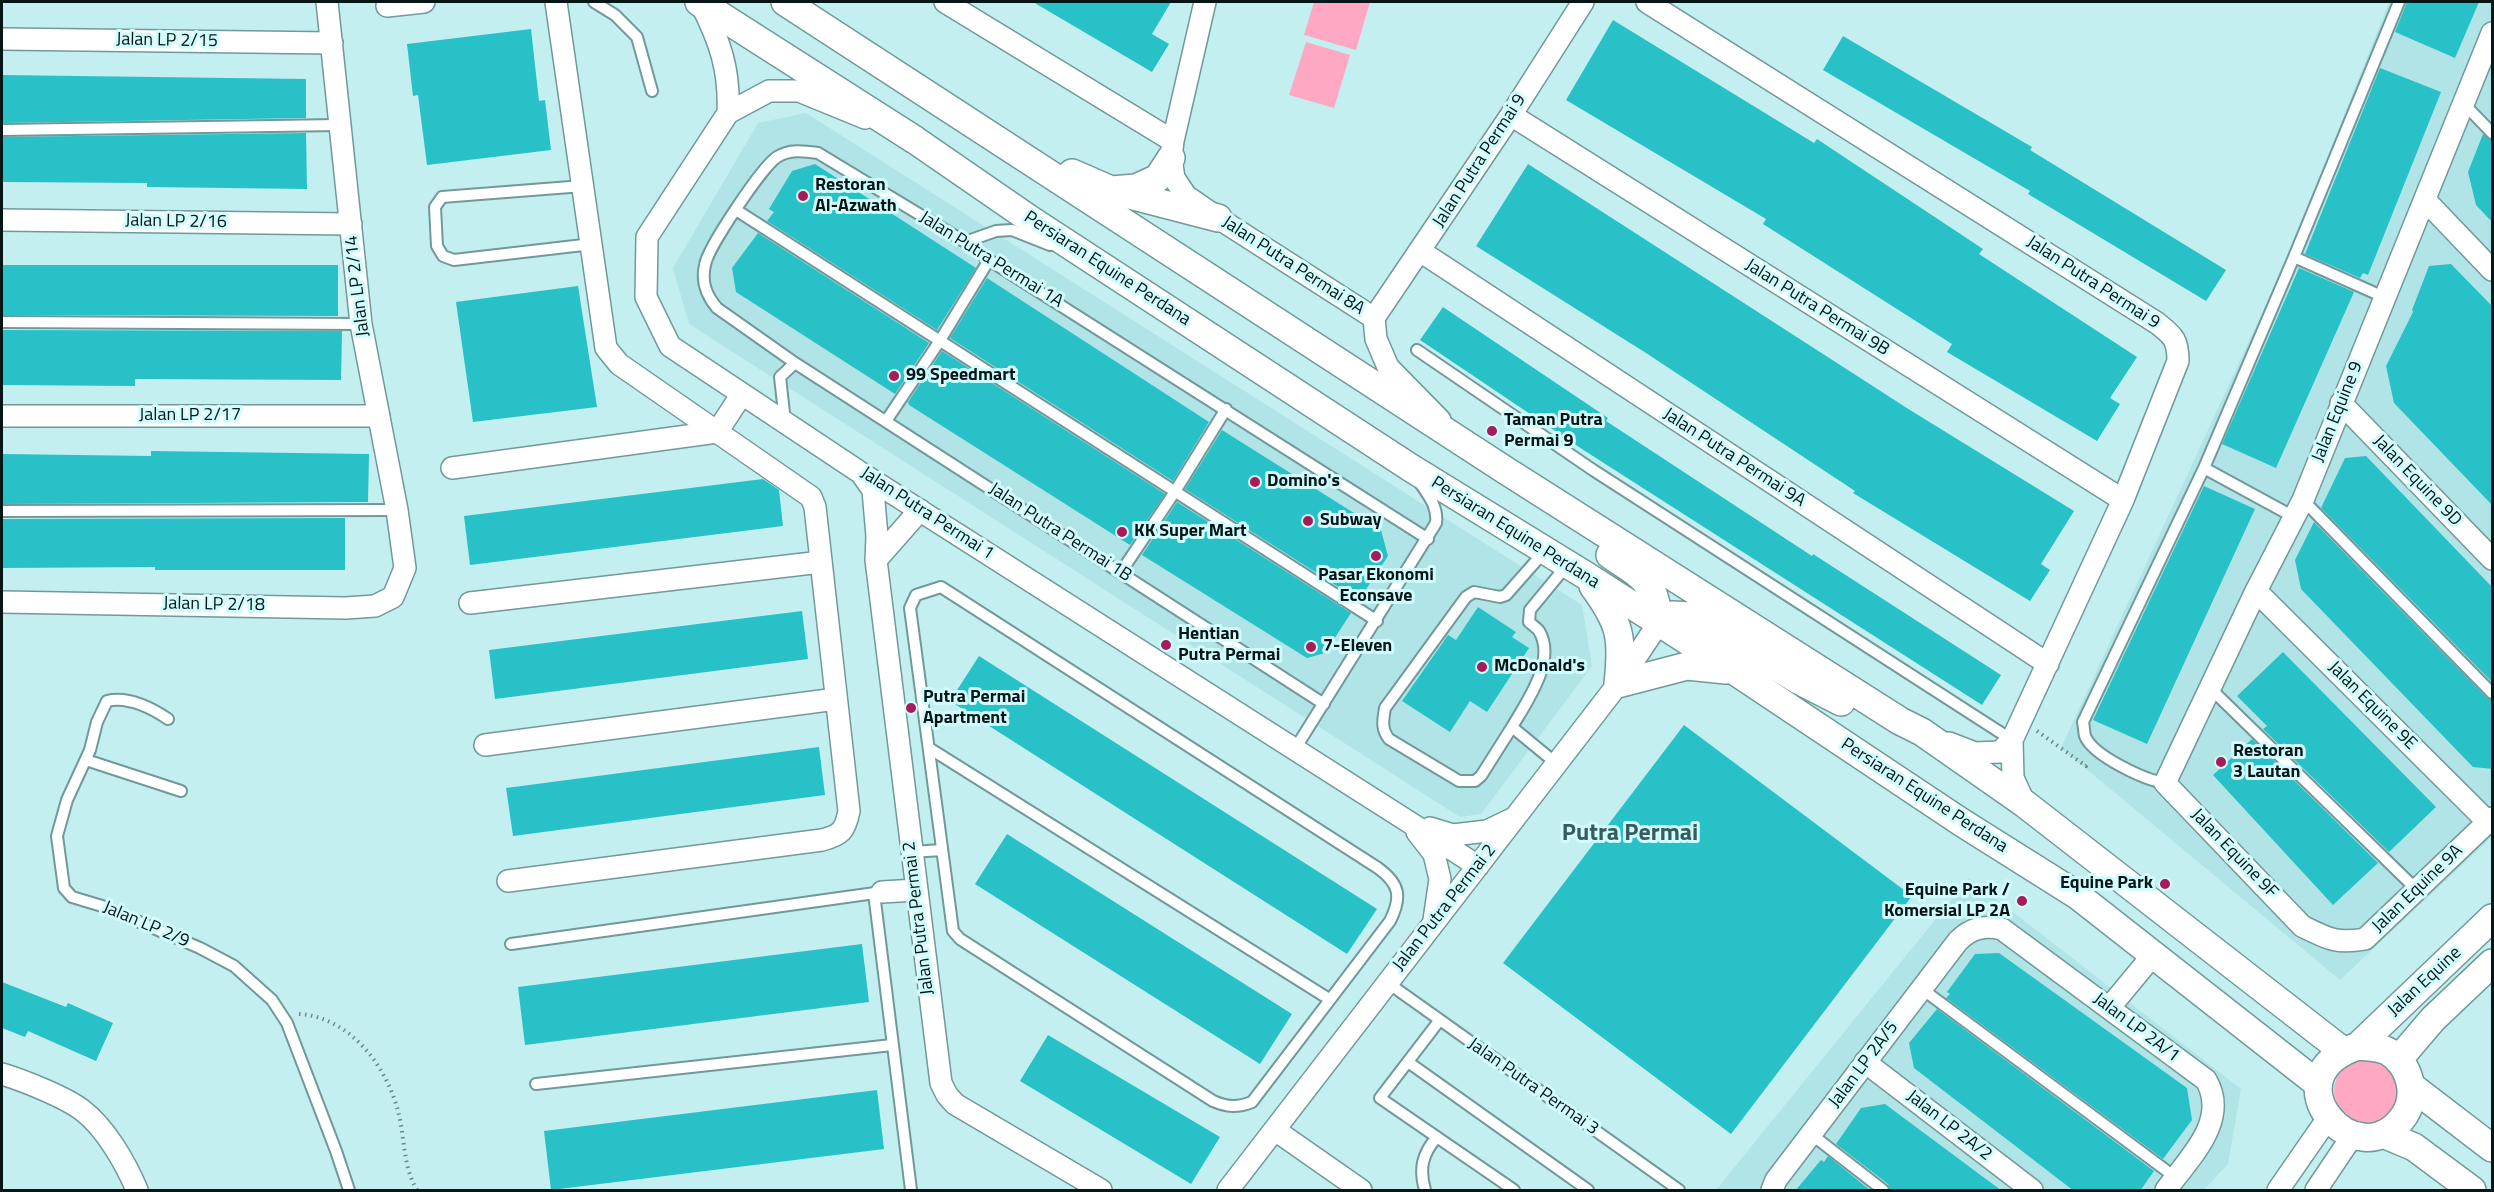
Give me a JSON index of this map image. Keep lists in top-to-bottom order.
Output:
{
  "streets": {
    "street": [
      "Jalan LP 2/15",
      "Jalan Putra Permai 9",
      "Jalan LP 2/16",
      "Jalan Putra Permai 8A",
      "Persiaran Equine Perdana",
      "Jalan LP 2/14",
      "Jalan Putra Permai 9B",
      "Jalan Equine 9",
      "Jalan LP 2/17",
      "Jalan Putra Permai 9A",
      "Jalan Equine 9D",
      "Jalan Putra Permai 1",
      "Jalan LP 2/18",
      "Jalan Equine 9E",
      "Jalan Equine 9F",
      "Jalan Equine 9A",
      "Jalan Putra Permai 2",
      "Jalan Equine",
      "Jalan LP 2A/1",
      "Jalan LP 2A/5",
      "Jalan LP 2A/2"
    ],
    "lane": [
      "Jalan Putra Permai 1A",
      "Jalan Putra Permai 1B",
      "Jalan LP 2/9",
      "Jalan Putra Permai 3"
    ]
  },
  "crossings": [
    ["Jalan LP 2/15", "Jalan LP 2/14"],
    ["Jalan Putra Permai 9", "Jalan Putra Permai 8A"],
    ["Jalan Putra Permai 9", "Jalan Putra Permai 9B"],
    ["Jalan Putra Permai 9", "Jalan Putra Permai 9A"],
    ["Jalan LP 2/16", "Jalan LP 2/14"],
    ["Jalan Putra Permai 1A", "Jalan Putra Permai 1B"],
    ["Persiaran Equine Perdana", "Jalan Putra Permai 1"],
    ["Persiaran Equine Perdana", "Jalan Putra Permai 2"],
    ["Persiaran Equine Perdana", "Jalan Equine"],
    ["Jalan LP 2/14", "Jalan LP 2/17"],
    ["Jalan LP 2/14", "Jalan LP 2/18"],
    ["Jalan Equine 9", "Jalan Equine 9D"],
    ["Jalan Equine 9", "Jalan Equine 9E"],
    ["Jalan Equine 9", "Jalan Equine 9F"],
    ["Jalan Putra Permai 1", "Jalan Putra Permai 2"],
    ["Jalan Equine 9E", "Jalan Equine 9A"],
    ["Jalan Equine 9F", "Jalan Equine 9A"],
    ["Jalan Putra Permai 2", "Jalan Putra Permai 3"],
    ["Jalan LP 2A/1", "Jalan LP 2A/5"],
    ["Jalan LP 2A/5", "Jalan LP 2A/2"]
  ],
  "districts": ["Putra Permai"],
  "places": [
    "Restoran Al-Azwath",
    "99 Speedmart",
    "Taman Putra Permai 9",
    "Domino's",
    "Subway",
    "KK Super Mart",
    "Pasar Ekonomi Econsave",
    "Hentian Putra Permai",
    "7-Eleven",
    "McDonald's",
    "Putra Permai Apartment",
    "Restoran 3 Lautan",
    "Equine Park",
    "Equine Park / Komersial LP 2A"
  ]
}
